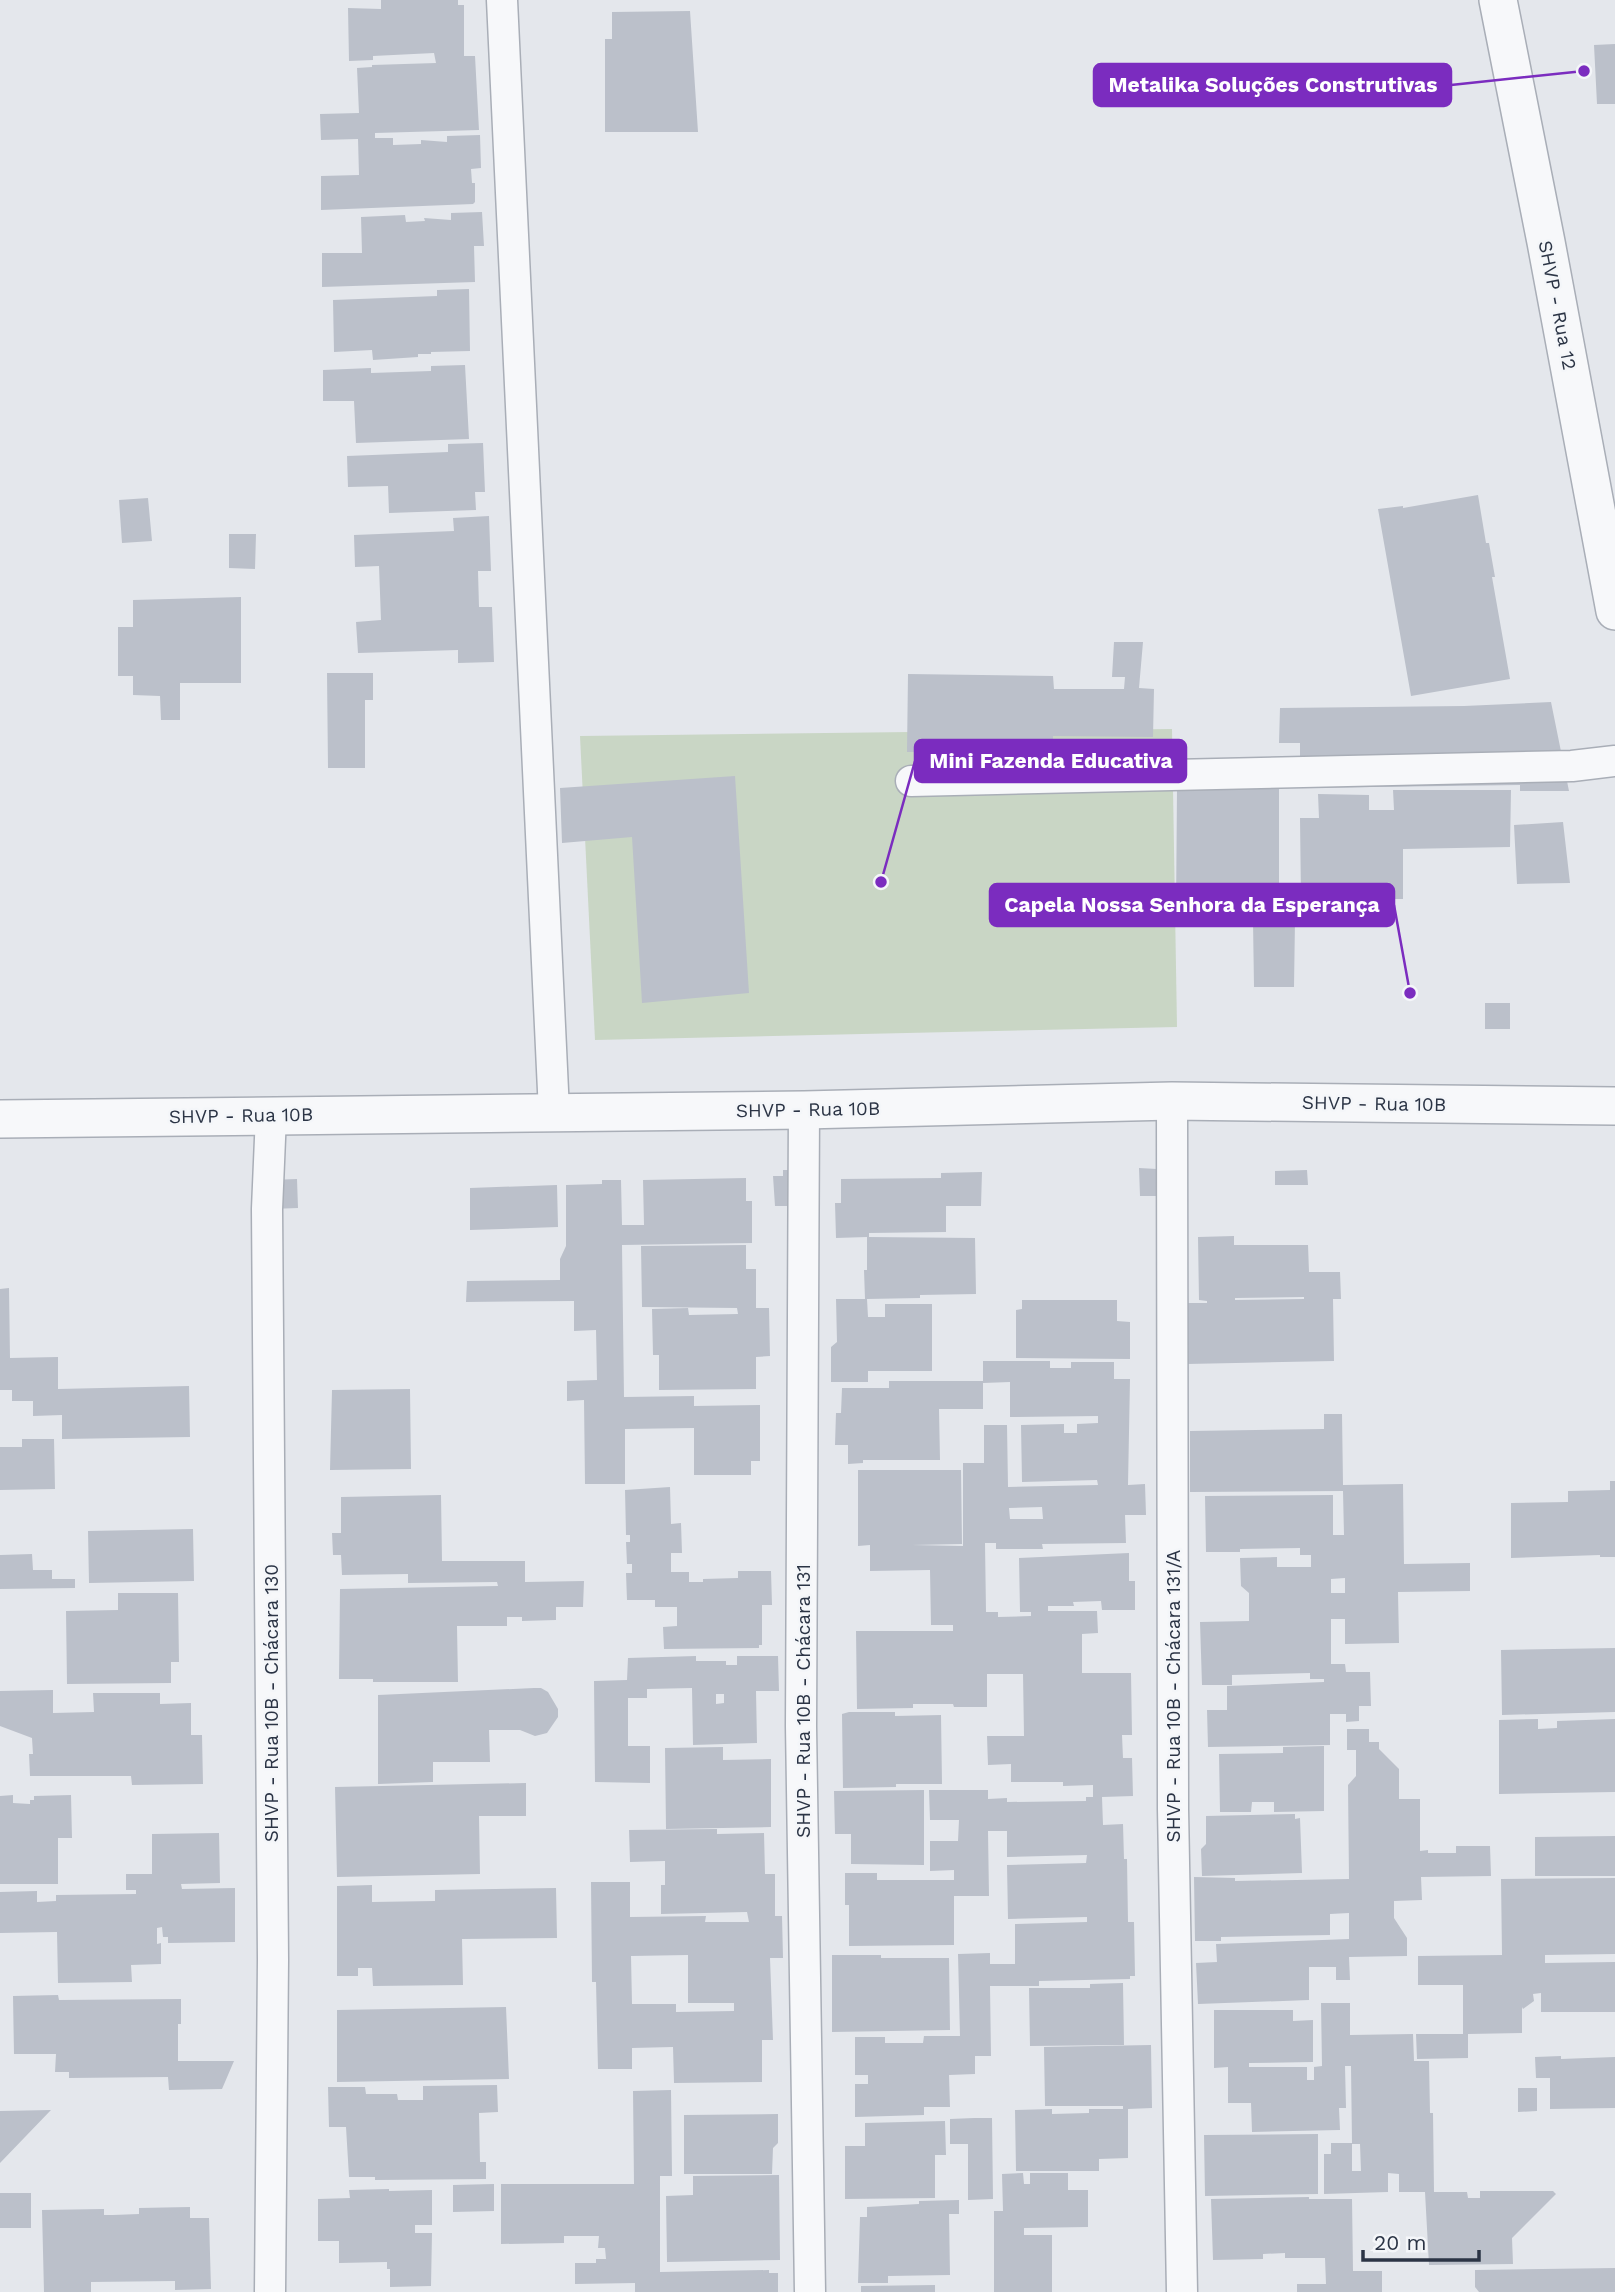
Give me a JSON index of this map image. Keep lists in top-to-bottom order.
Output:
{
  "streets": {
    "street": [
      "SHVP - Rua 12",
      "SHVP - Rua 10B",
      "SHVP - Rua 10B - Chácara 131/A",
      "SHVP - Rua 10B - Chácara 131",
      "SHVP - Rua 10B - Chácara 130"
    ]
  },
  "crossings": [
    ["SHVP - Rua 10B", "SHVP - Rua 10B - Chácara 131/A"],
    ["SHVP - Rua 10B", "SHVP - Rua 10B - Chácara 131"],
    ["SHVP - Rua 10B", "SHVP - Rua 10B - Chácara 130"]
  ],
  "places": ["Metalika Soluções Construtivas", "Mini Fazenda Educativa", "Capela Nossa Senhora da Esperança"],
  "scale_bar": "20 m"
}
